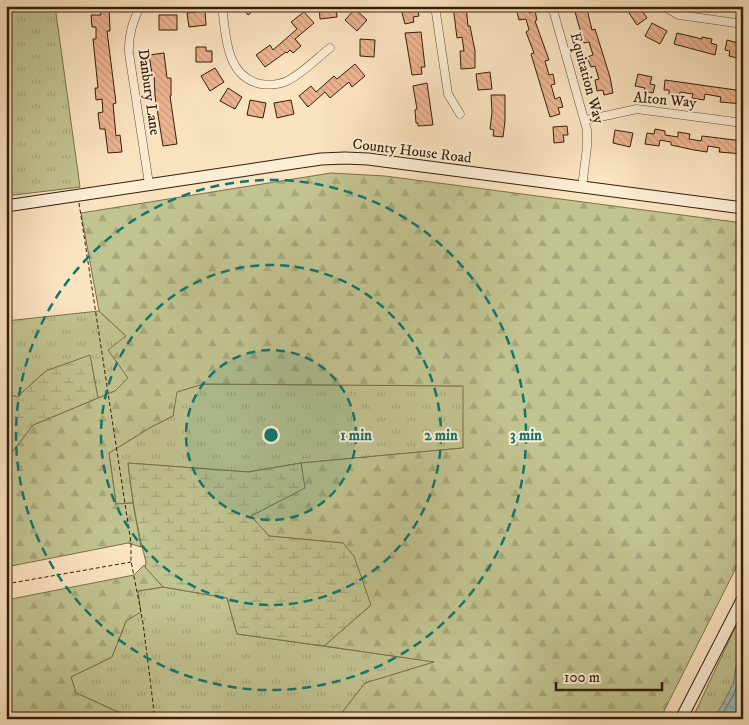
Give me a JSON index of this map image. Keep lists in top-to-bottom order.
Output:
{
  "streets": {
    "street": [
      "Equitation Way",
      "Danbury Lane",
      "Alton Way",
      "County House Road"
    ]
  },
  "crossings": [
    ["Equitation Way", "Alton Way"],
    ["Equitation Way", "County House Road"],
    ["Danbury Lane", "County House Road"]
  ],
  "scale_bar": "100 m",
  "rings": ["1 min", "2 min", "3 min"]
}
